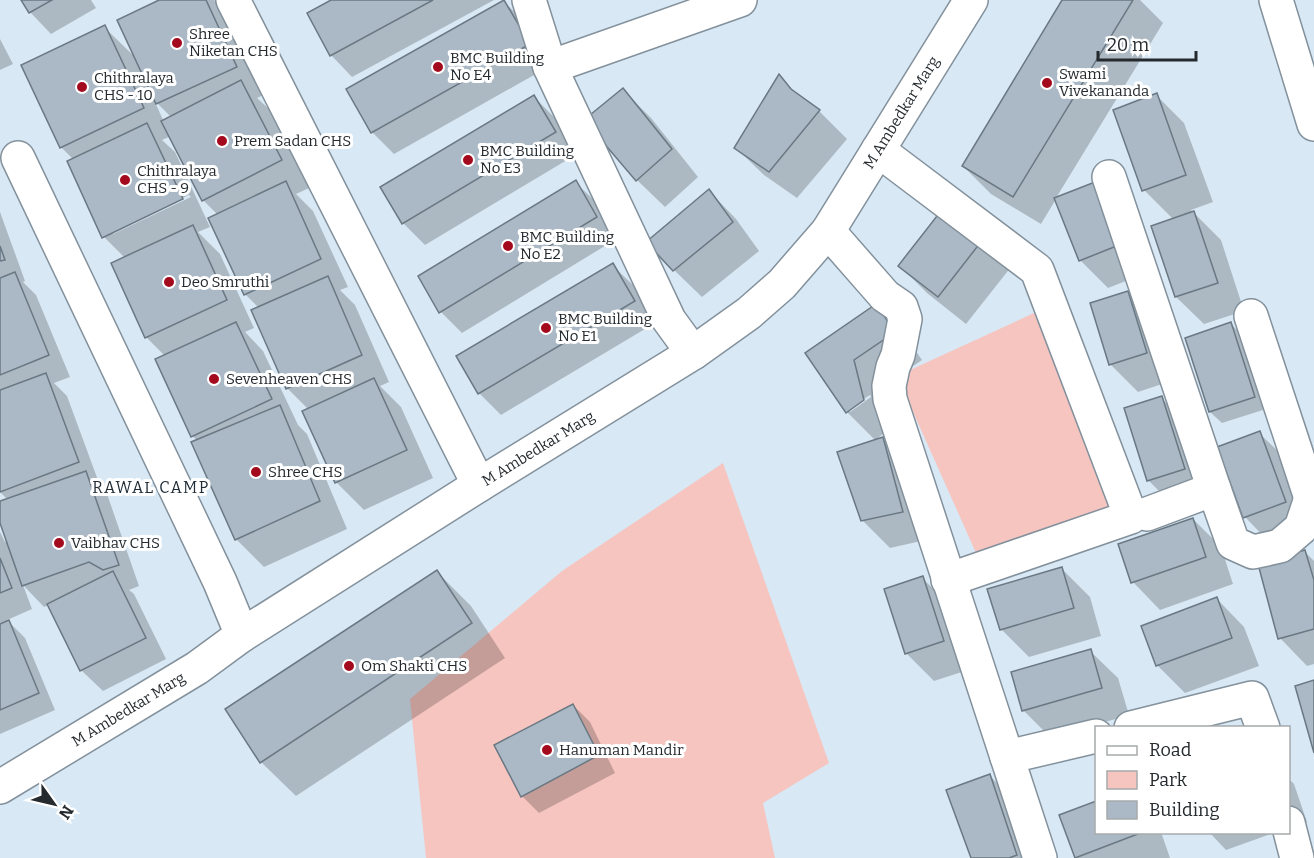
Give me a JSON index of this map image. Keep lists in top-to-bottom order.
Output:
{
  "streets": {
    "street": ["M Ambedkar Marg"]
  },
  "districts": ["RAWAL CAMP"],
  "places": [
    "Shree Niketan CHS",
    "BMC Building No E4",
    "Swami Vivekananda",
    "Chithralaya CHS - 10",
    "Prem Sadan CHS",
    "BMC Building No E3",
    "Chithralaya CHS - 9",
    "BMC Building No E2",
    "Deo Smruthi",
    "BMC Building No E1",
    "Sevenheaven CHS",
    "Shree CHS",
    "Vaibhav CHS",
    "Om Shakti CHS",
    "Hanuman Mandir"
  ],
  "legend": ["Road", "Park", "Building"],
  "scale_bar": "20 m",
  "north": "bottom right"
}
